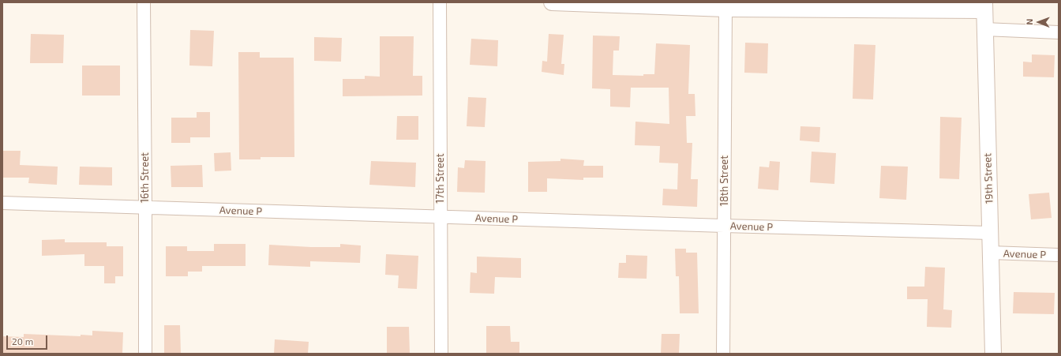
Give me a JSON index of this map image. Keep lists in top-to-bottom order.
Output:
{
  "streets": {
    "street": [
      "16th Street",
      "17th Street",
      "19th Street",
      "18th Street",
      "Avenue P"
    ]
  },
  "crossings": [
    ["16th Street", "Avenue P"],
    ["17th Street", "Avenue P"],
    ["19th Street", "Avenue P"],
    ["18th Street", "Avenue P"]
  ],
  "scale_bar": "20 m",
  "north": "left"
}
